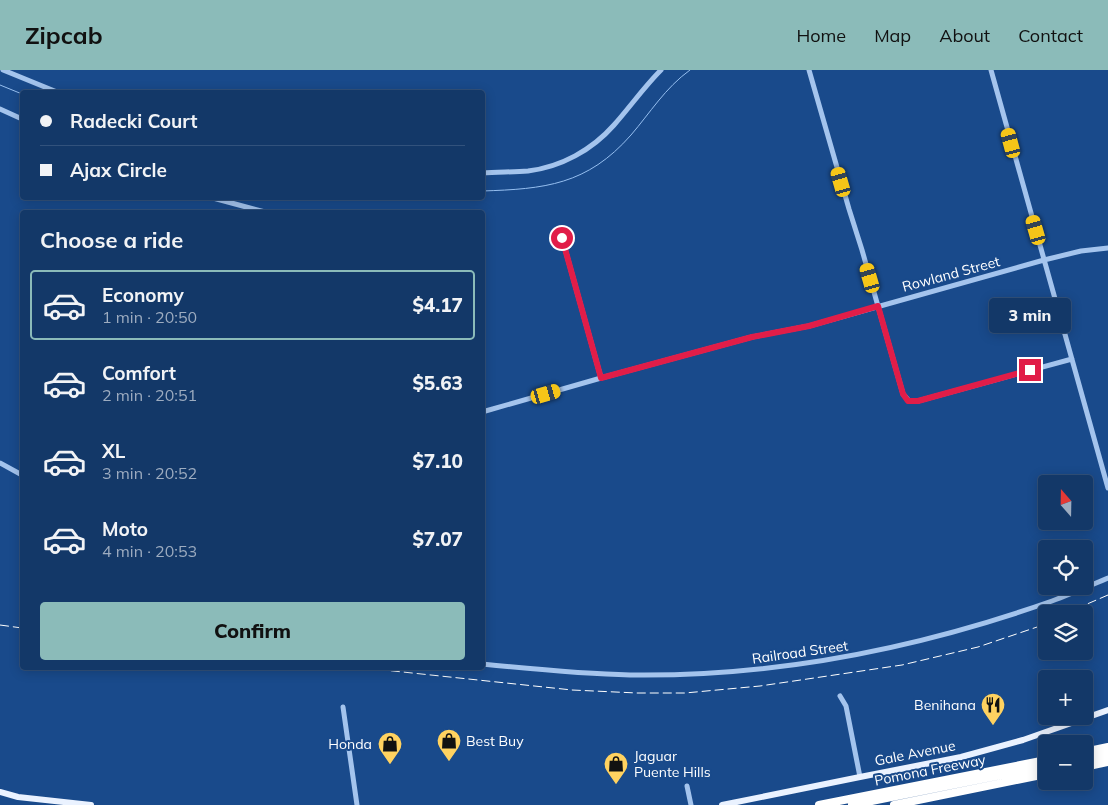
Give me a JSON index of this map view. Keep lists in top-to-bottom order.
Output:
{
  "streets": {
    "highway": ["Pomona Freeway"],
    "main road": ["Gale Avenue"],
    "street": ["Rowland Street", "Railroad Street"]
  },
  "places": {
    "restaurant": ["Benihana"],
    "shop": ["Best Buy", "Honda", "Jaguar Puente Hills"]
  },
  "north": "top",
  "page": {
    "header": "Zipcab",
    "nav": [
      "Home",
      "Map",
      "About",
      "Contact"
    ],
    "banner": ["Radecki Court", "Ajax Circle"],
    "heading": "Choose a ride",
    "list": [
      {
        "name": "Economy",
        "note": "1 min · 20:50",
        "value": "$4.17"
      },
      {
        "name": "Comfort",
        "note": "2 min · 20:51",
        "value": "$5.63"
      },
      {
        "name": "XL",
        "note": "3 min · 20:52",
        "value": "$7.10"
      },
      {
        "name": "Moto",
        "note": "4 min · 20:53",
        "value": "$7.07"
      }
    ],
    "bubble": "3 min",
    "map_buttons": ["+", "−"],
    "buttons": "Confirm"
  }
}
